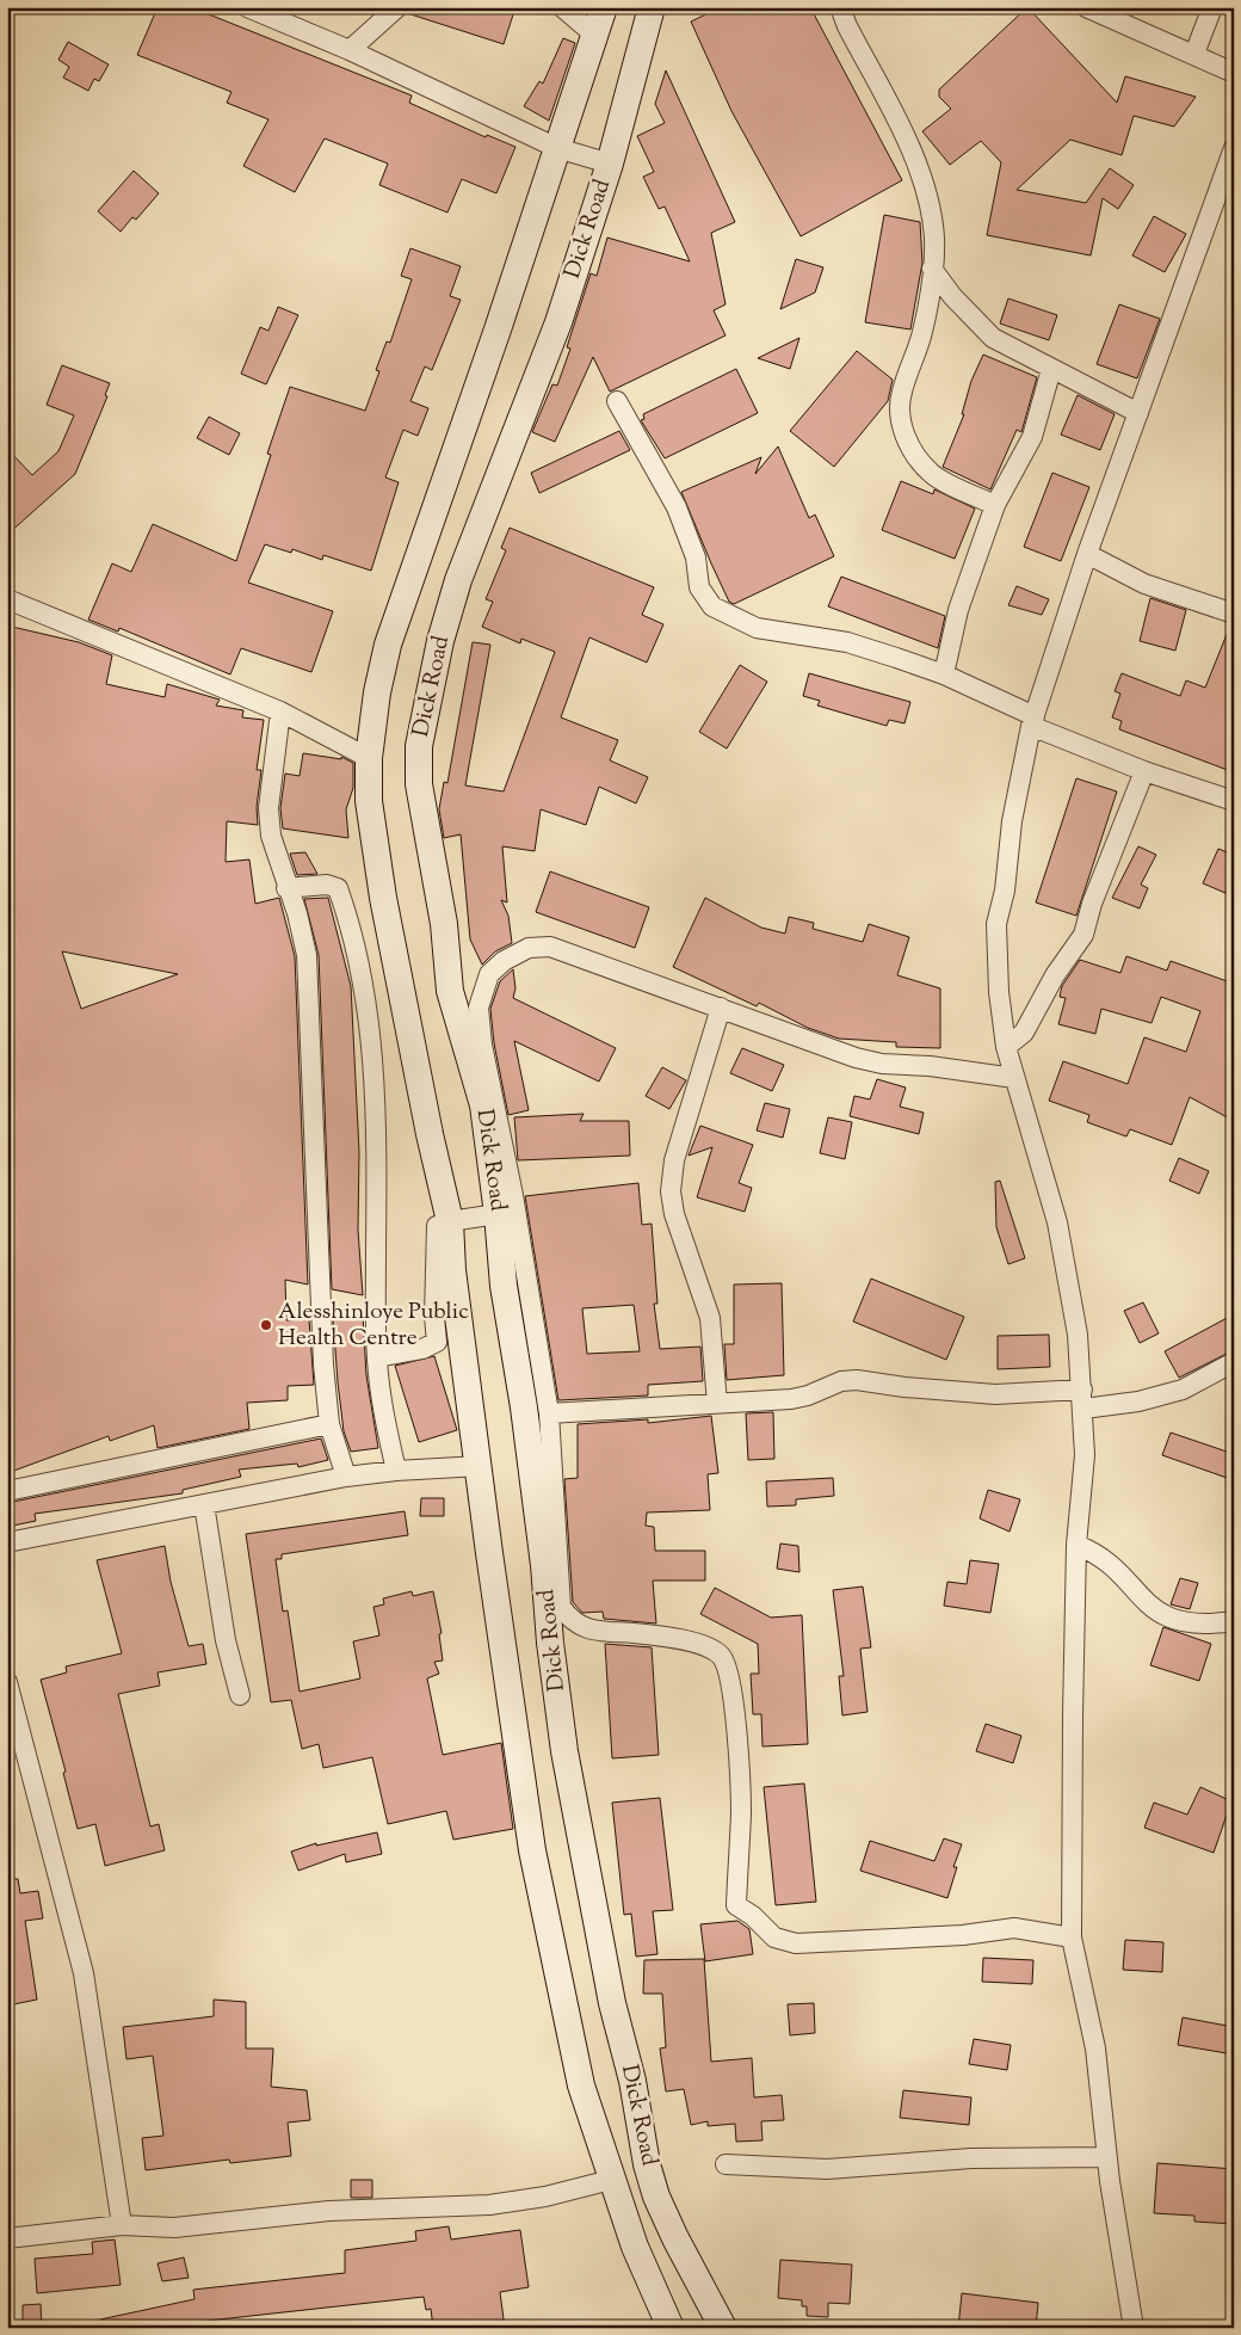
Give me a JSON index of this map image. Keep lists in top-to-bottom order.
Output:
{
  "streets": {
    "main road": ["Dick Road"]
  },
  "places": ["Alesshinloye Public Health Centre"]
}
